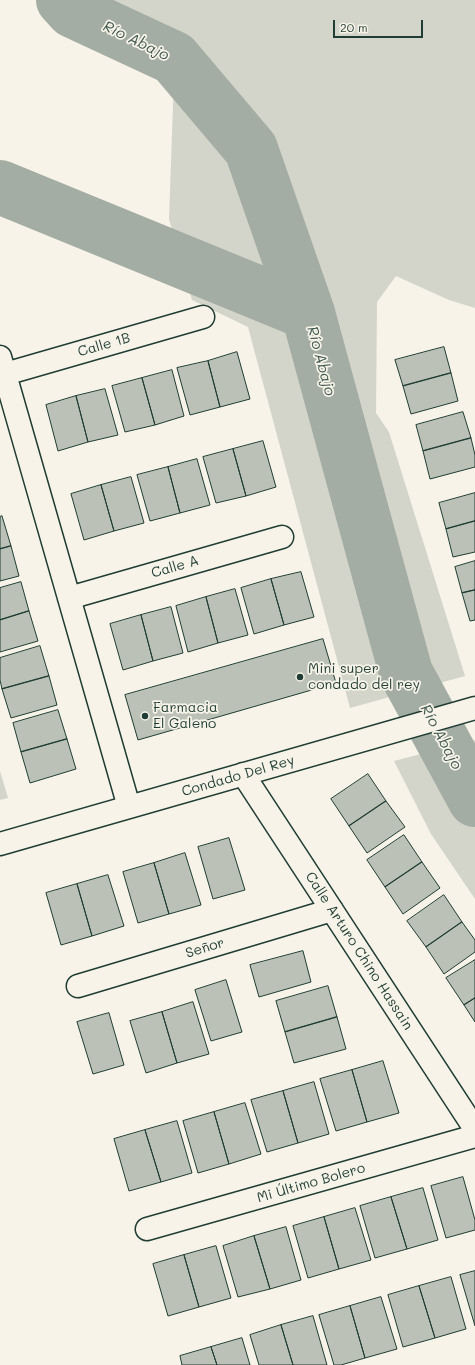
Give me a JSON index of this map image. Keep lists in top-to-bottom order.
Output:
{
  "streets": {
    "street": [
      "Calle 1B",
      "Calle A",
      "Condado Del Rey",
      "Señor",
      "Calle Arturo Chino Hassain",
      "Mi Último Bolero"
    ]
  },
  "crossings": [
    ["Condado Del Rey", "Calle Arturo Chino Hassain"],
    ["Señor", "Calle Arturo Chino Hassain"]
  ],
  "water": ["Río Abajo"],
  "places": ["Mini super condado del rey", "Farmacia El Galeno"],
  "scale_bar": "20 m"
}
